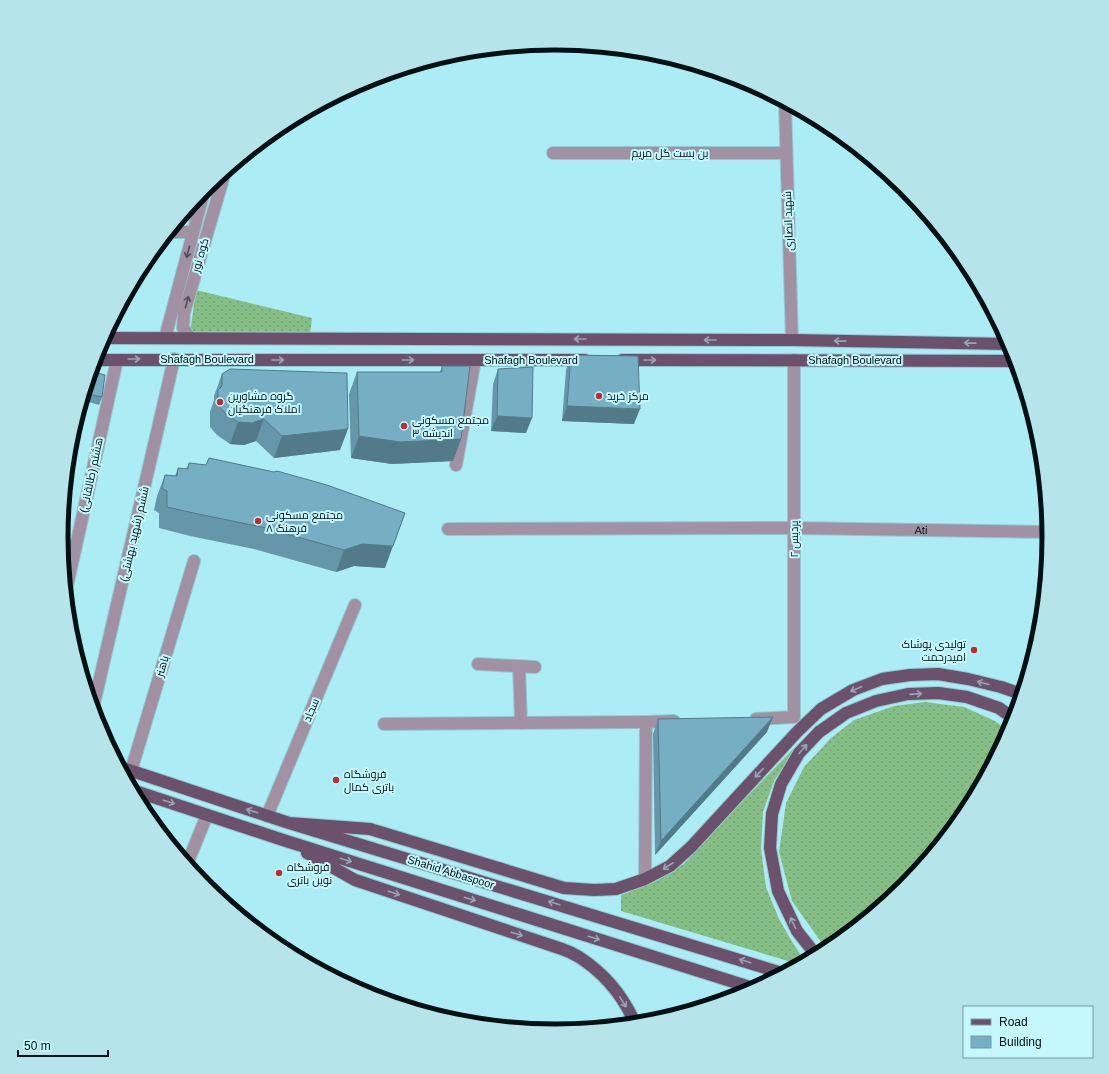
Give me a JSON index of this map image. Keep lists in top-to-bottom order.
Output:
{
  "streets": {
    "main road": ["Shafagh Boulevard", "Shahid Abbaspoor"],
    "street": [
      "بن بست گل مریم",
      "شهید انصاری",
      "کوه نور",
      "هشتم (طالقانی)",
      "Ati",
      "ششم (شهید بهشتی)",
      "پردیس ۲",
      "باهنر",
      "سجاد"
    ]
  },
  "crossings": [
    ["بن بست گل مریم", "شهید انصاری"],
    ["شهید انصاری", "Shafagh Boulevard"],
    ["کوه نور", "Shafagh Boulevard"],
    ["Shafagh Boulevard", "هشتم (طالقانی)"],
    ["Shafagh Boulevard", "ششم (شهید بهشتی)"],
    ["Shafagh Boulevard", "پردیس ۲"],
    ["Ati", "پردیس ۲"],
    ["سجاد", "Shahid Abbaspoor"]
  ],
  "places": [
    "مرکز خرید",
    "گروه مشاورین املاک فرهنگیان",
    "مجتمع مسکونی اندیشه ۳",
    "مجتمع مسکونی فرهنگ ۸",
    "تولیدی پوشاک امیدرحمت",
    "فروشگاه باتری کمال",
    "فروشگاه نوین باتری"
  ],
  "legend": ["Road", "Building"],
  "scale_bar": "50 m"
}
